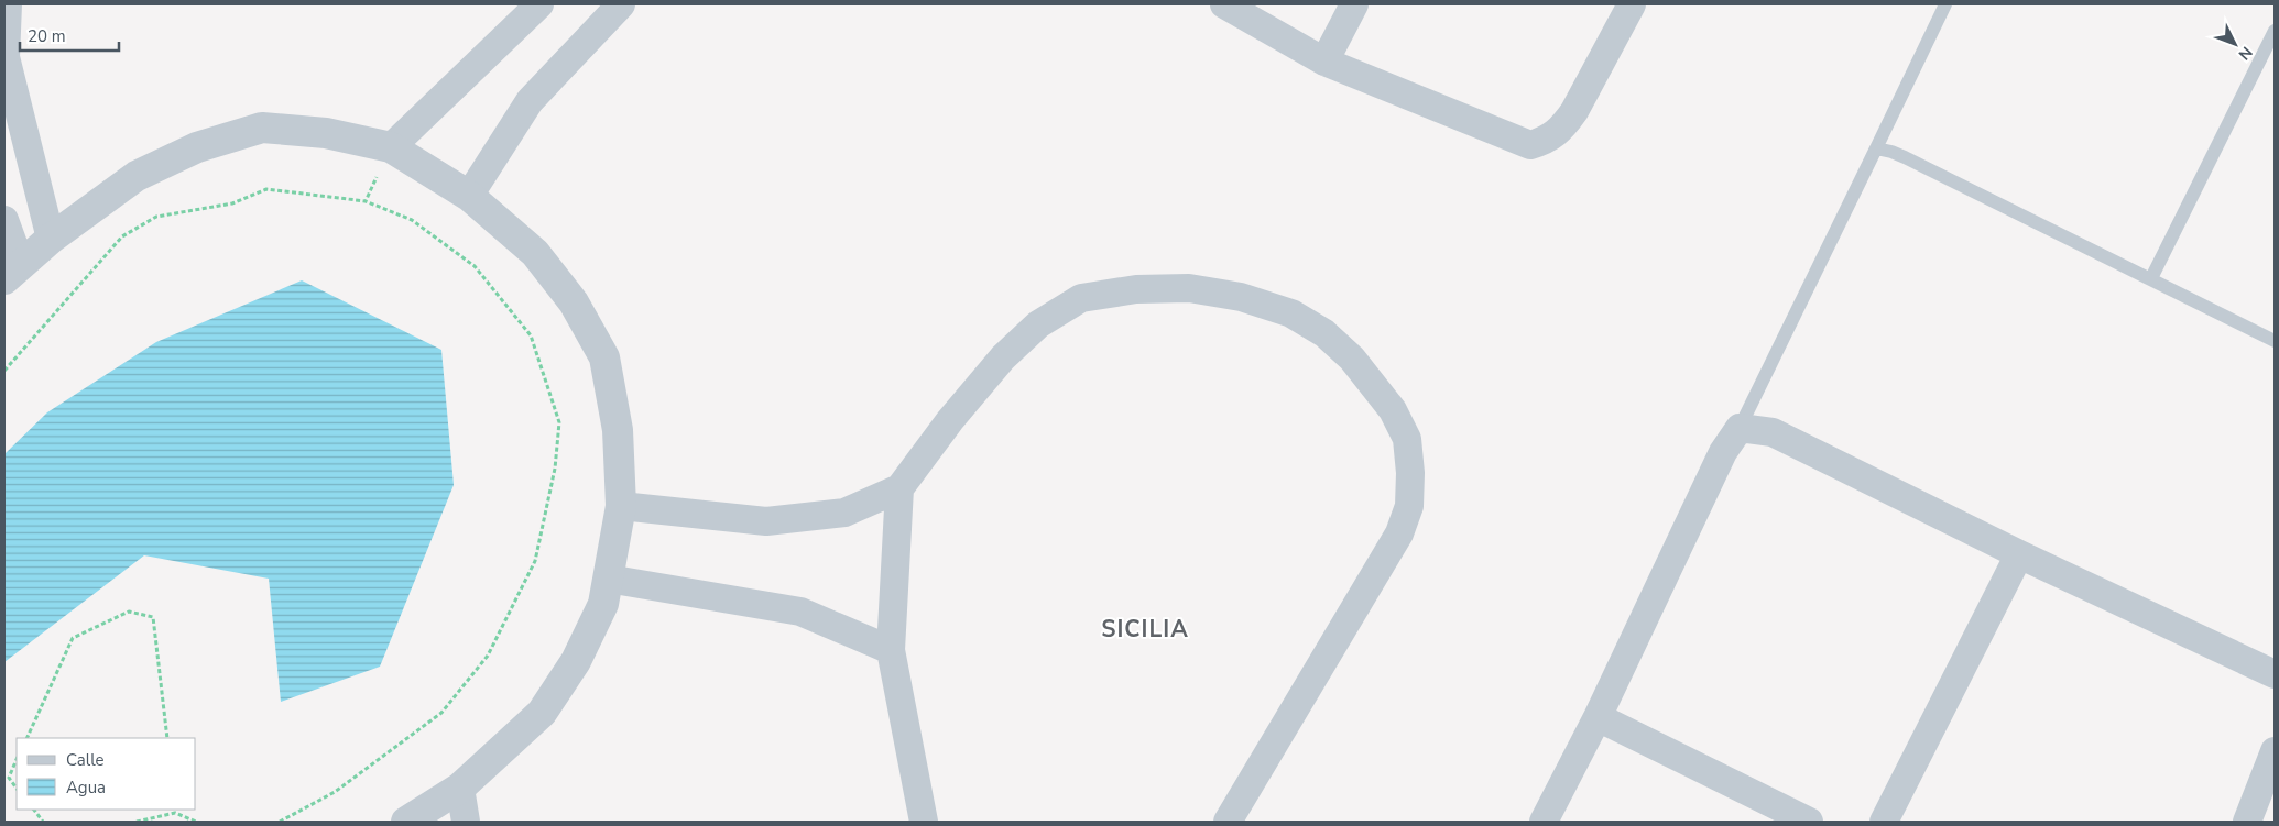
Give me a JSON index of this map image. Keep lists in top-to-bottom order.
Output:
{
  "districts": ["SICILIA"],
  "legend": ["Calle", "Agua"],
  "scale_bar": "20 m",
  "north": "bottom right"
}
